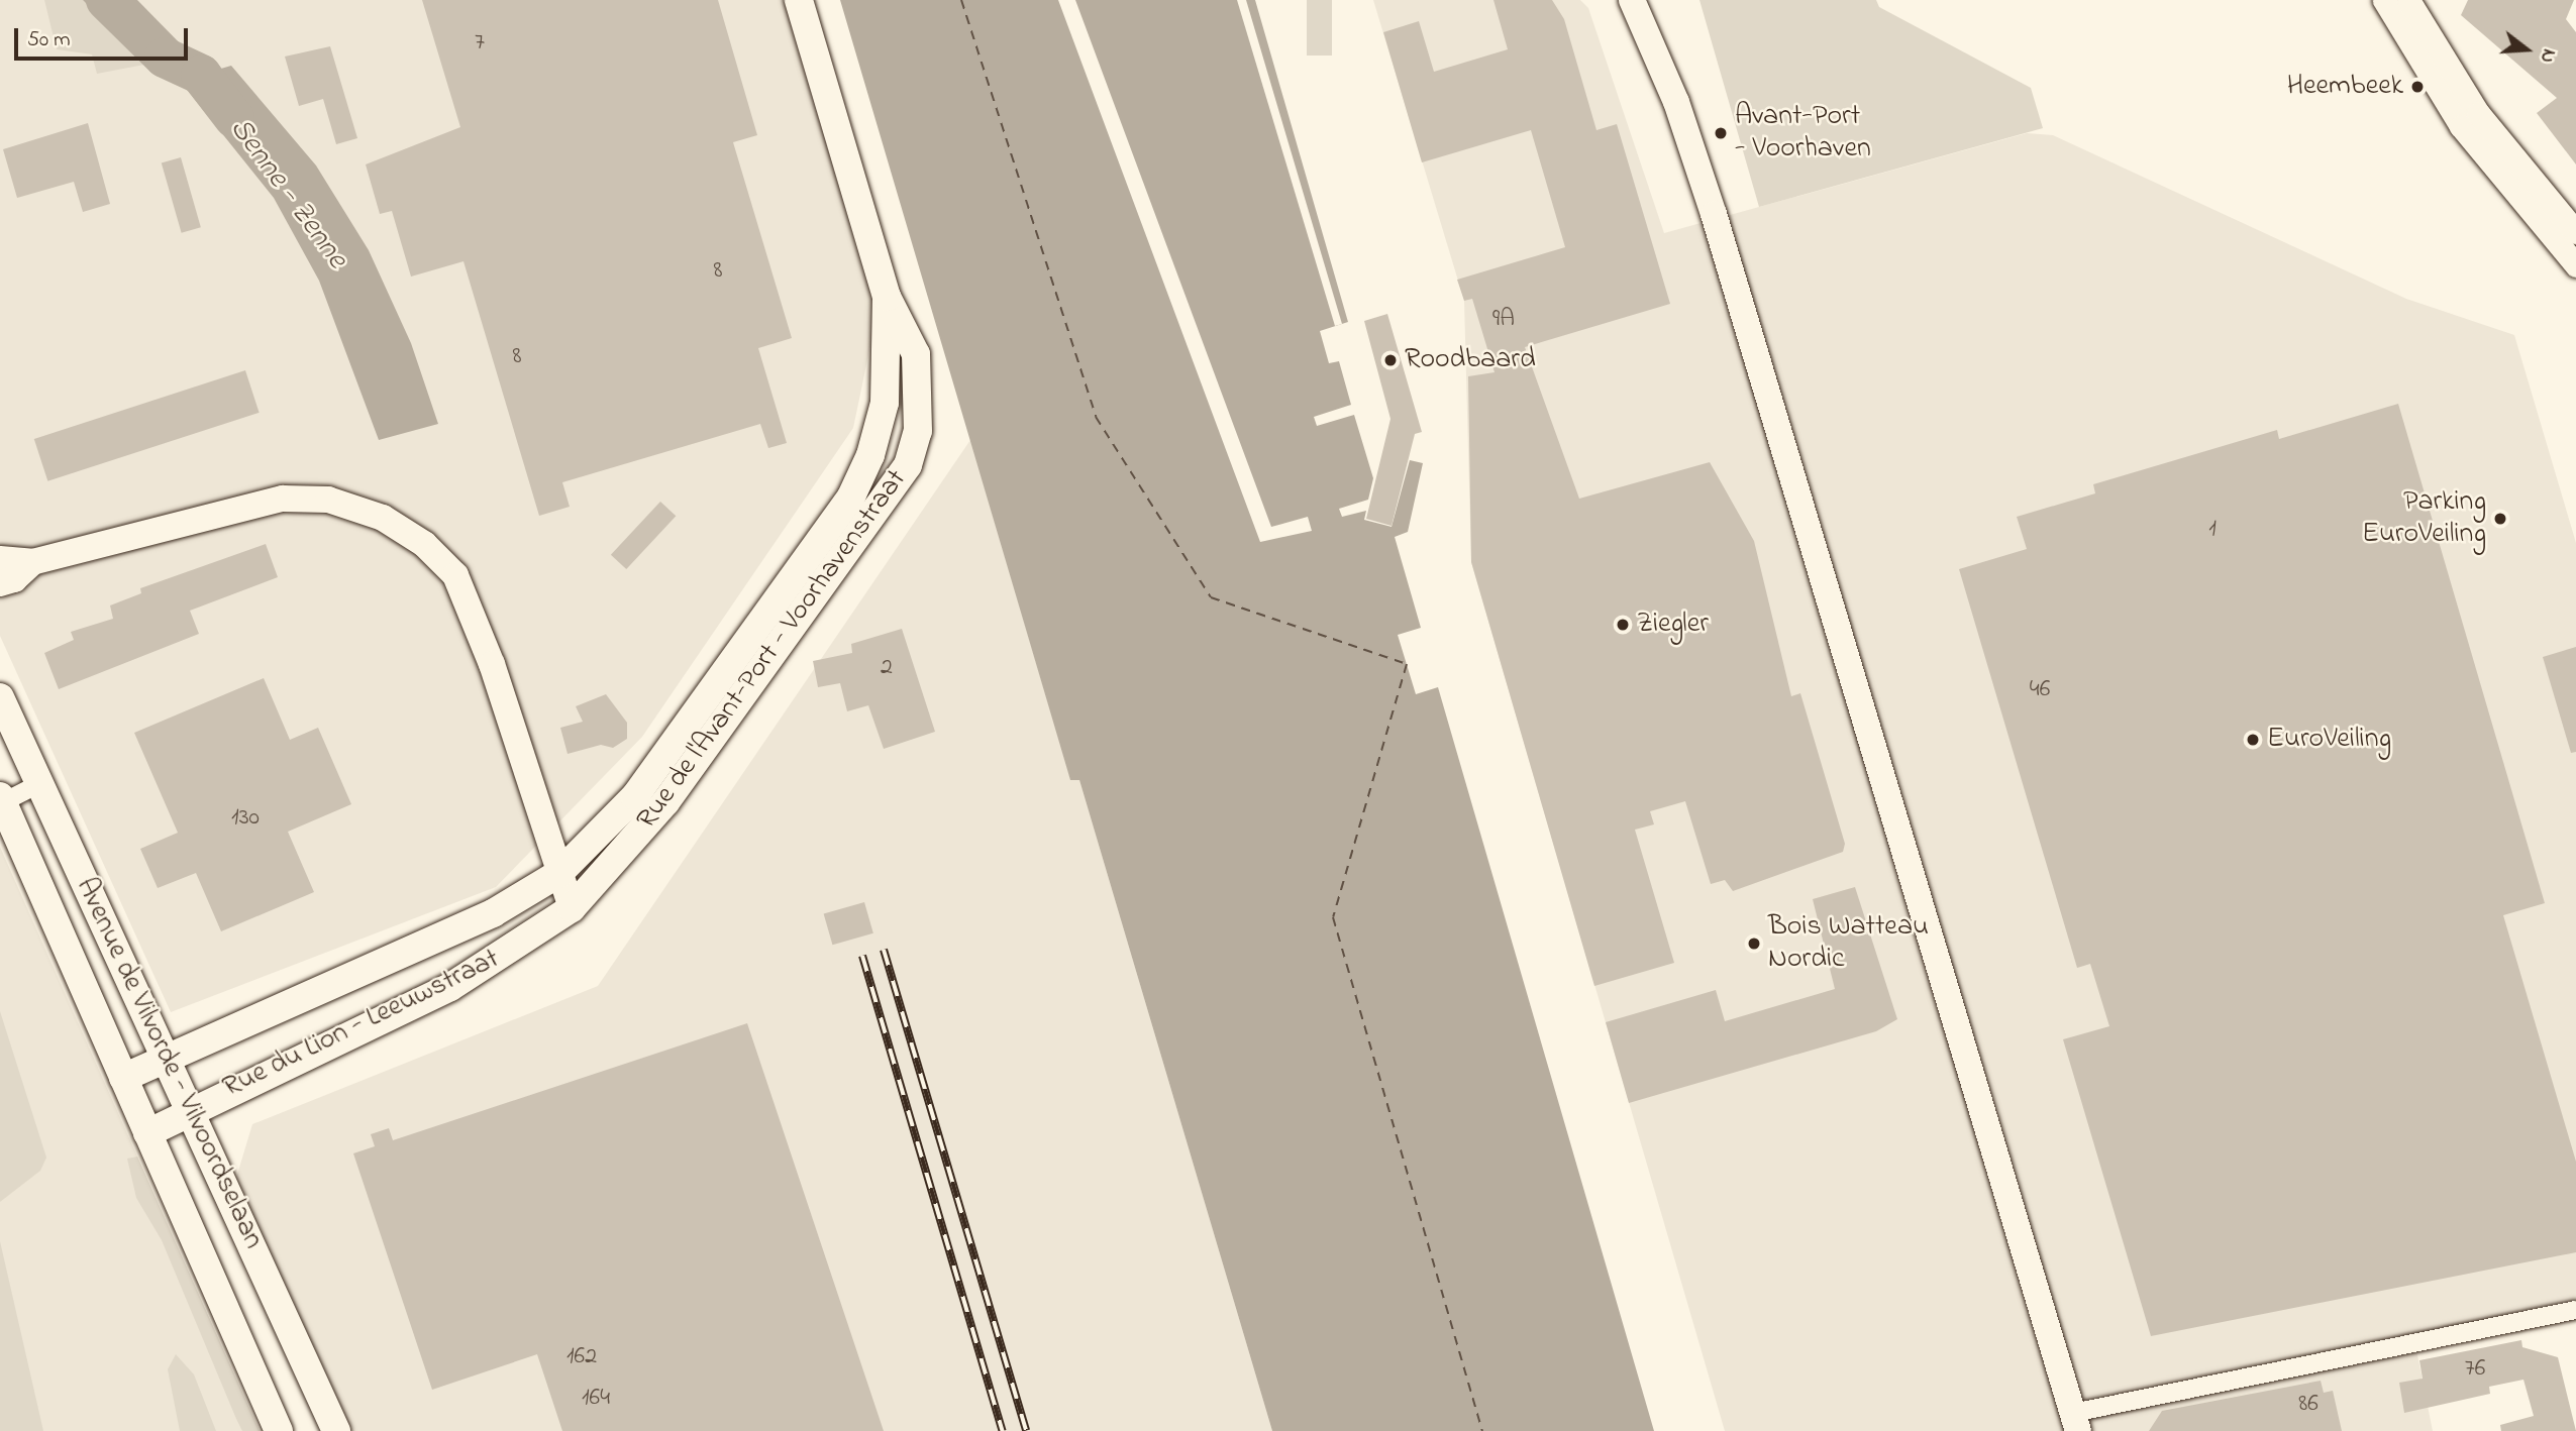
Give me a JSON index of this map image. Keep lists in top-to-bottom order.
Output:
{
  "streets": {
    "main road": ["Rue de l'Avant-Port - Voorhavenstraat", "Rue du Lion - Leeuwstraat", "Avenue de Vilvorde - Vilvoordselaan"]
  },
  "crossings": [
    ["Rue de l'Avant-Port - Voorhavenstraat", "Rue du Lion - Leeuwstraat"],
    ["Rue du Lion - Leeuwstraat", "Avenue de Vilvorde - Vilvoordselaan"]
  ],
  "water": ["Senne - Zenne"],
  "places": [
    "Heembeek",
    "Avant-Port - Voorhaven",
    "Roodbaard",
    "Parking EuroVeiling",
    "Ziegler",
    "EuroVeiling",
    "Bois Watteau Nordic"
  ],
  "house_numbers": [
    "7",
    "8",
    "9A",
    "8",
    "1",
    "2",
    "46",
    "130",
    "162",
    "76",
    "164",
    "86"
  ],
  "scale_bar": "50 m",
  "north": "right"
}
